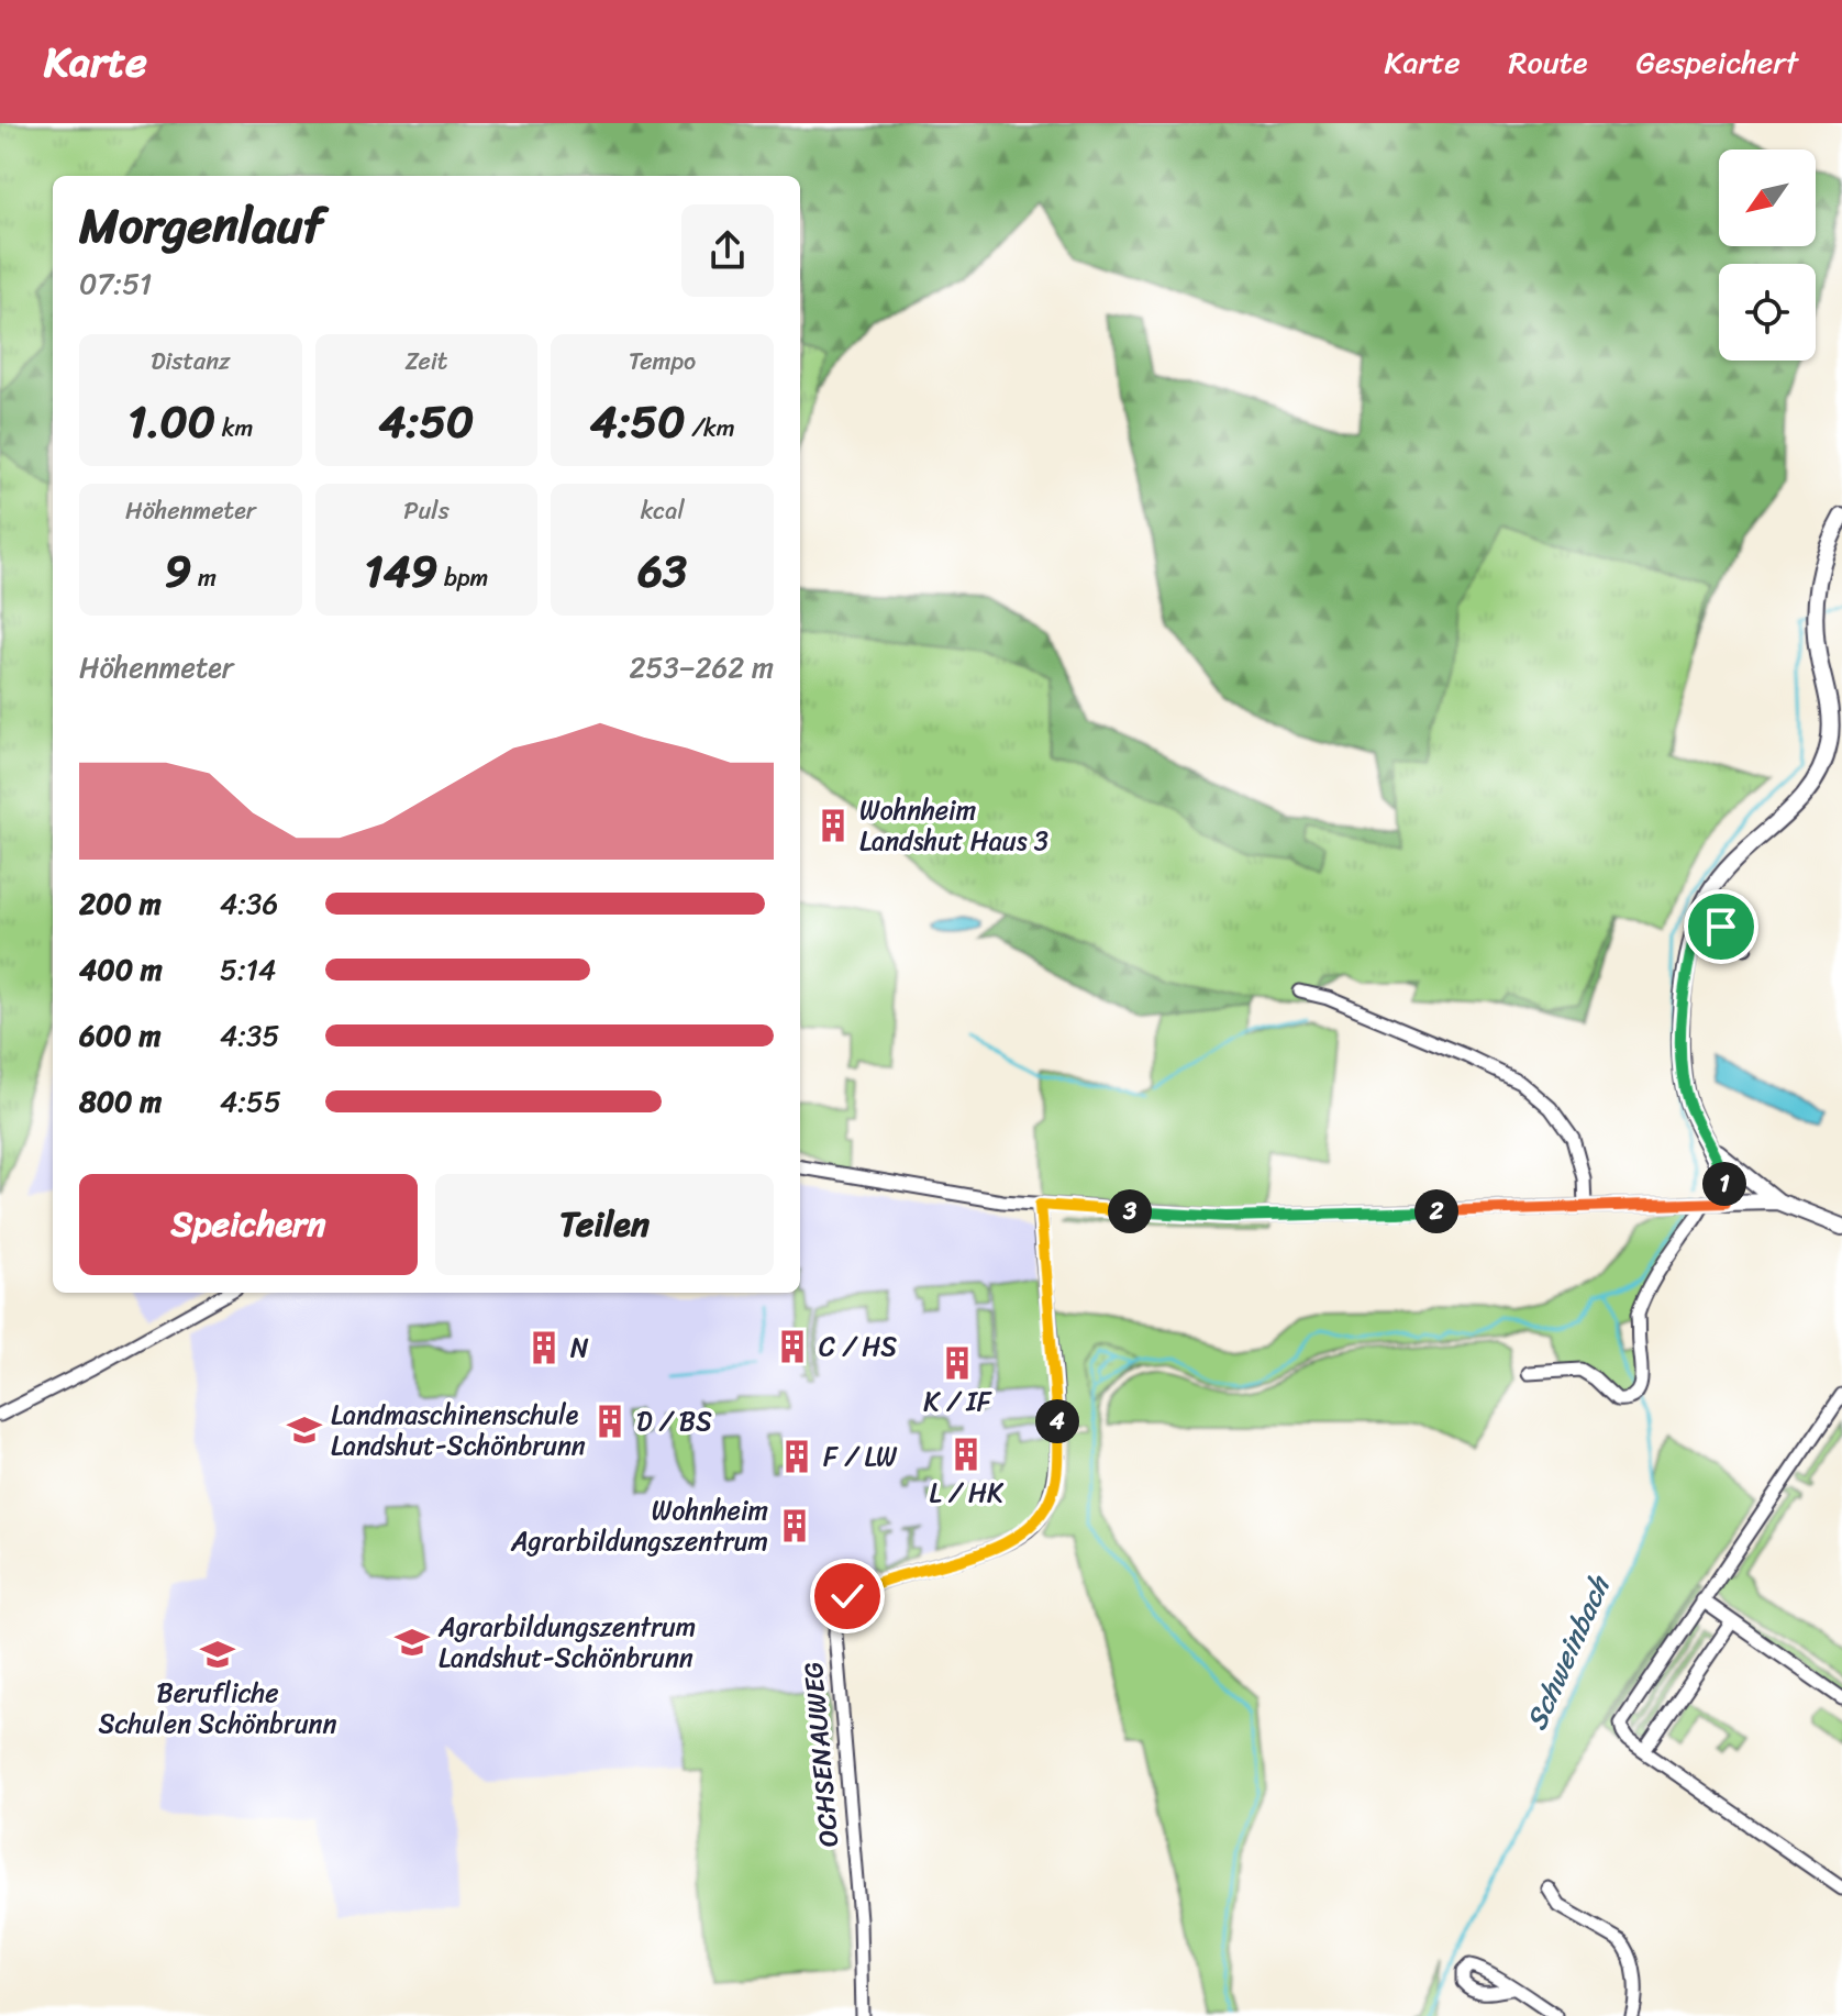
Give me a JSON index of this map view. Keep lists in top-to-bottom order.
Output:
{
  "streets": {
    "street": ["OCHSENAUWEG"]
  },
  "water": ["Schweinbach"],
  "places": {
    "building": [
      "Wohnheim Landshut Haus 3",
      "C / HS",
      "N",
      "K / IF",
      "D / BS",
      "L / HK",
      "F / LW",
      "Wohnheim Agrarbildungszentrum"
    ],
    "school or university": ["Landmaschinenschule Landshut-Schönbrunn", "Agrarbildungszentrum Landshut-Schönbrunn", "Berufliche Schulen Schönbrunn"]
  },
  "north": "bottom left",
  "page": {
    "header": "Karte",
    "nav": ["Karte", "Route", "Gespeichert"],
    "heading": ["Morgenlauf", "07:51"],
    "stats": [
      ["Distanz", "1.00 km"],
      ["Zeit", "4:50"],
      ["Tempo", "4:50 /km"],
      ["Höhenmeter", "9 m"],
      ["Puls", "149 bpm"],
      ["kcal", "63"]
    ],
    "chart": ["Höhenmeter", "253–262 m"],
    "list": [
      {
        "name": "200 m",
        "note": "4:36"
      },
      {
        "name": "400 m",
        "note": "5:14"
      },
      {
        "name": "600 m",
        "note": "4:35"
      },
      {
        "name": "800 m",
        "note": "4:55"
      }
    ],
    "buttons": ["Speichern", "Teilen"],
    "pins": [
      "1",
      "2",
      "3",
      "4"
    ]
  }
}
